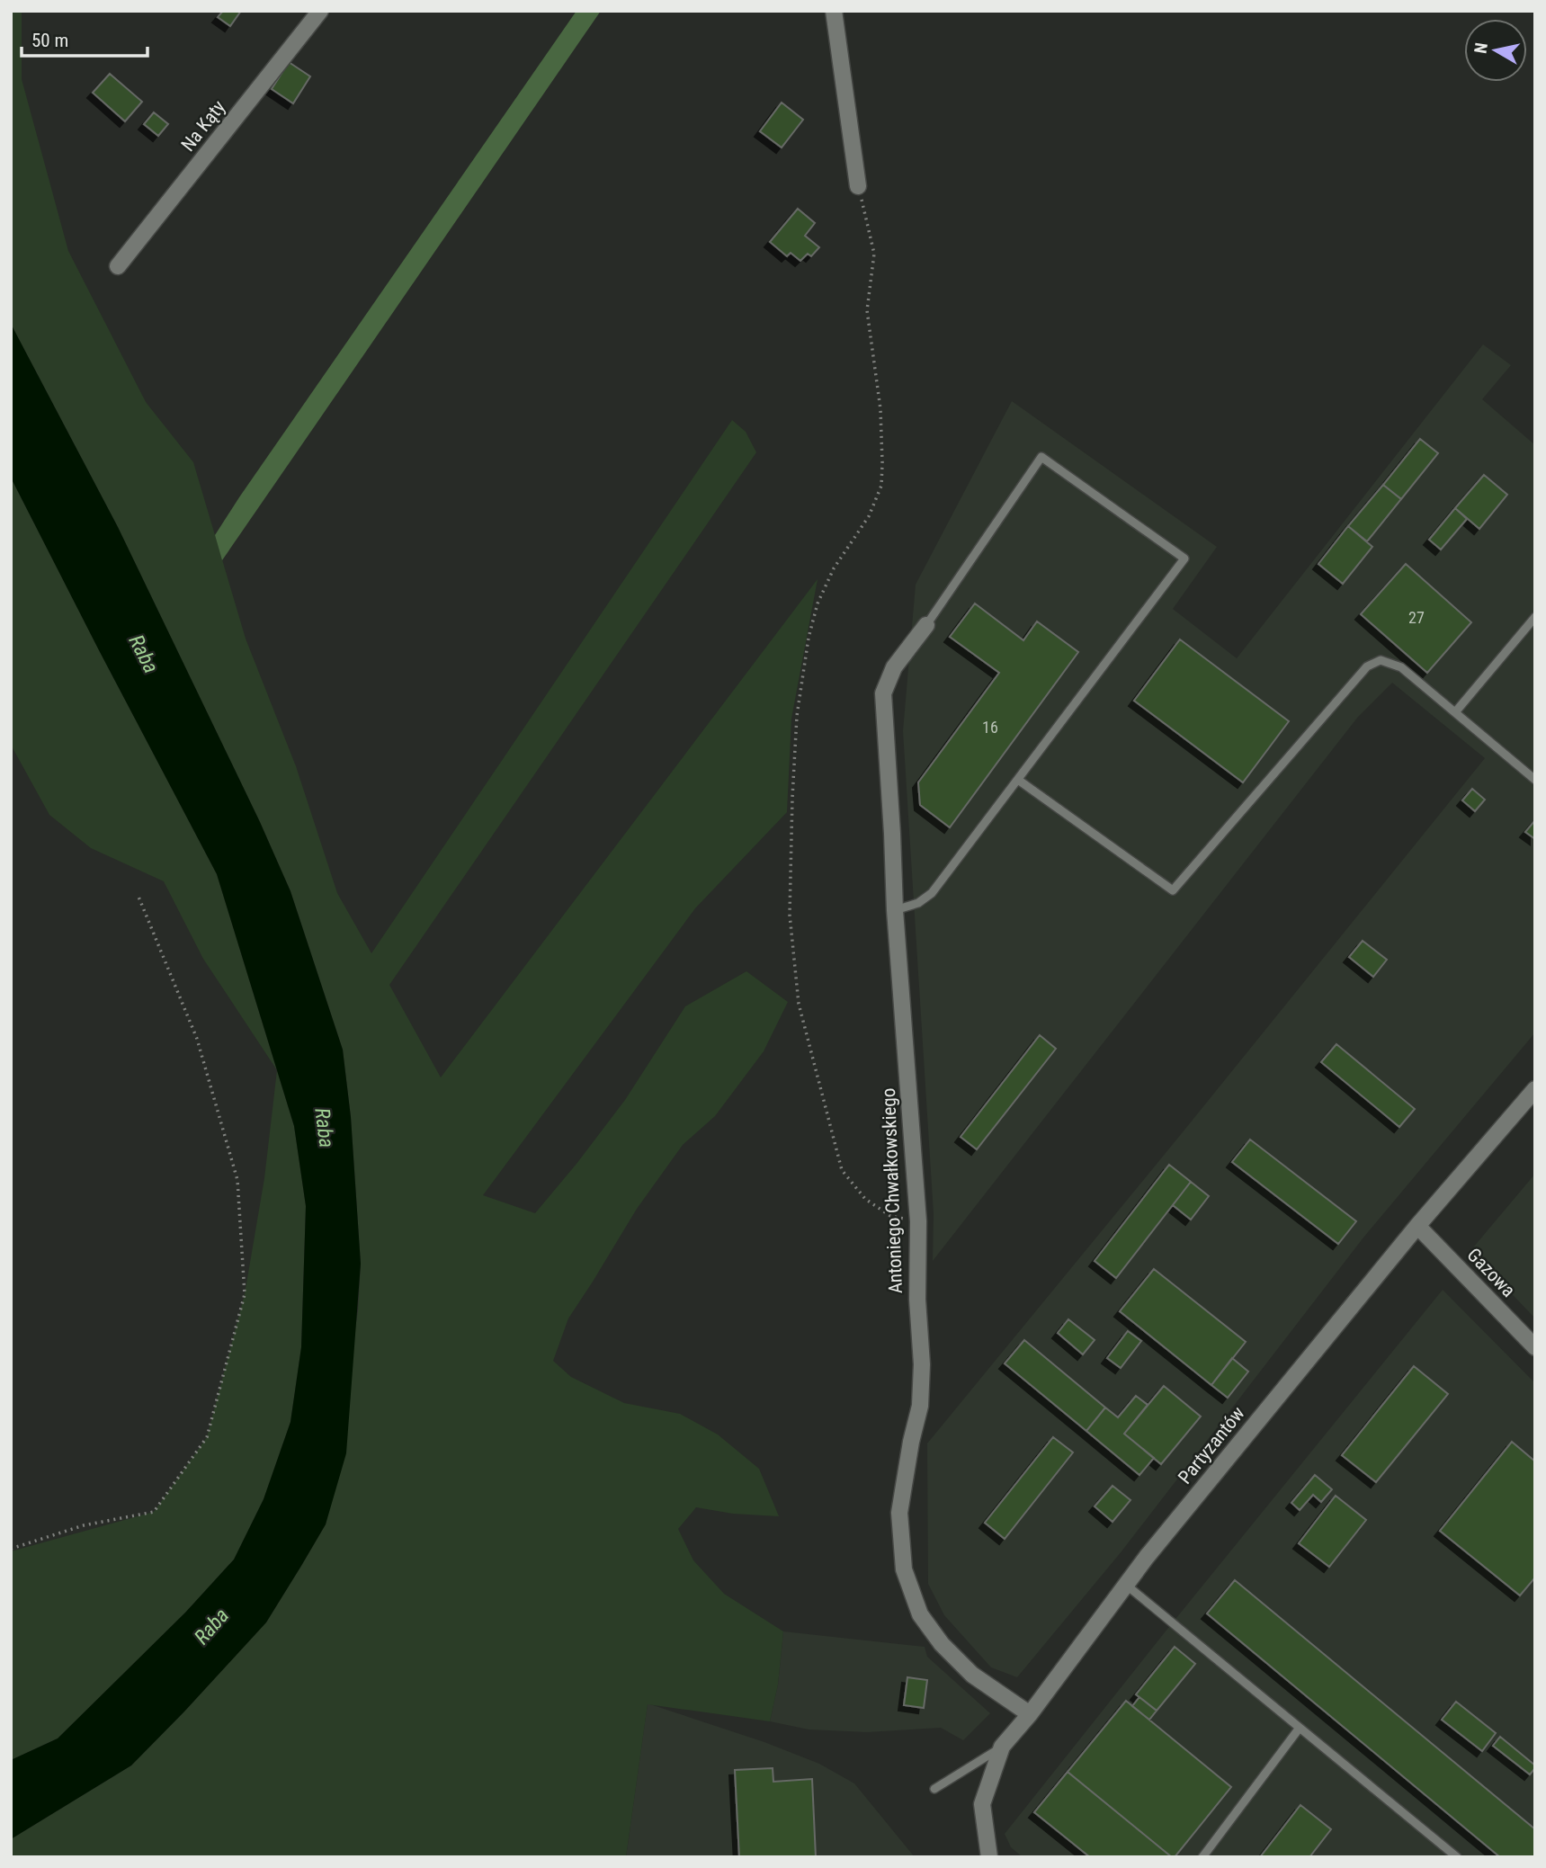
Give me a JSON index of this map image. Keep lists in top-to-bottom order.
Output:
{
  "streets": {
    "street": [
      "Na Kąty",
      "Antoniego Chwałkowskiego",
      "Gazowa",
      "Partyzantów"
    ]
  },
  "crossings": [
    ["Antoniego Chwałkowskiego", "Partyzantów"],
    ["Gazowa", "Partyzantów"]
  ],
  "water": ["Raba"],
  "house_numbers": ["27", "16"],
  "scale_bar": "50 m",
  "north": "left"
}
